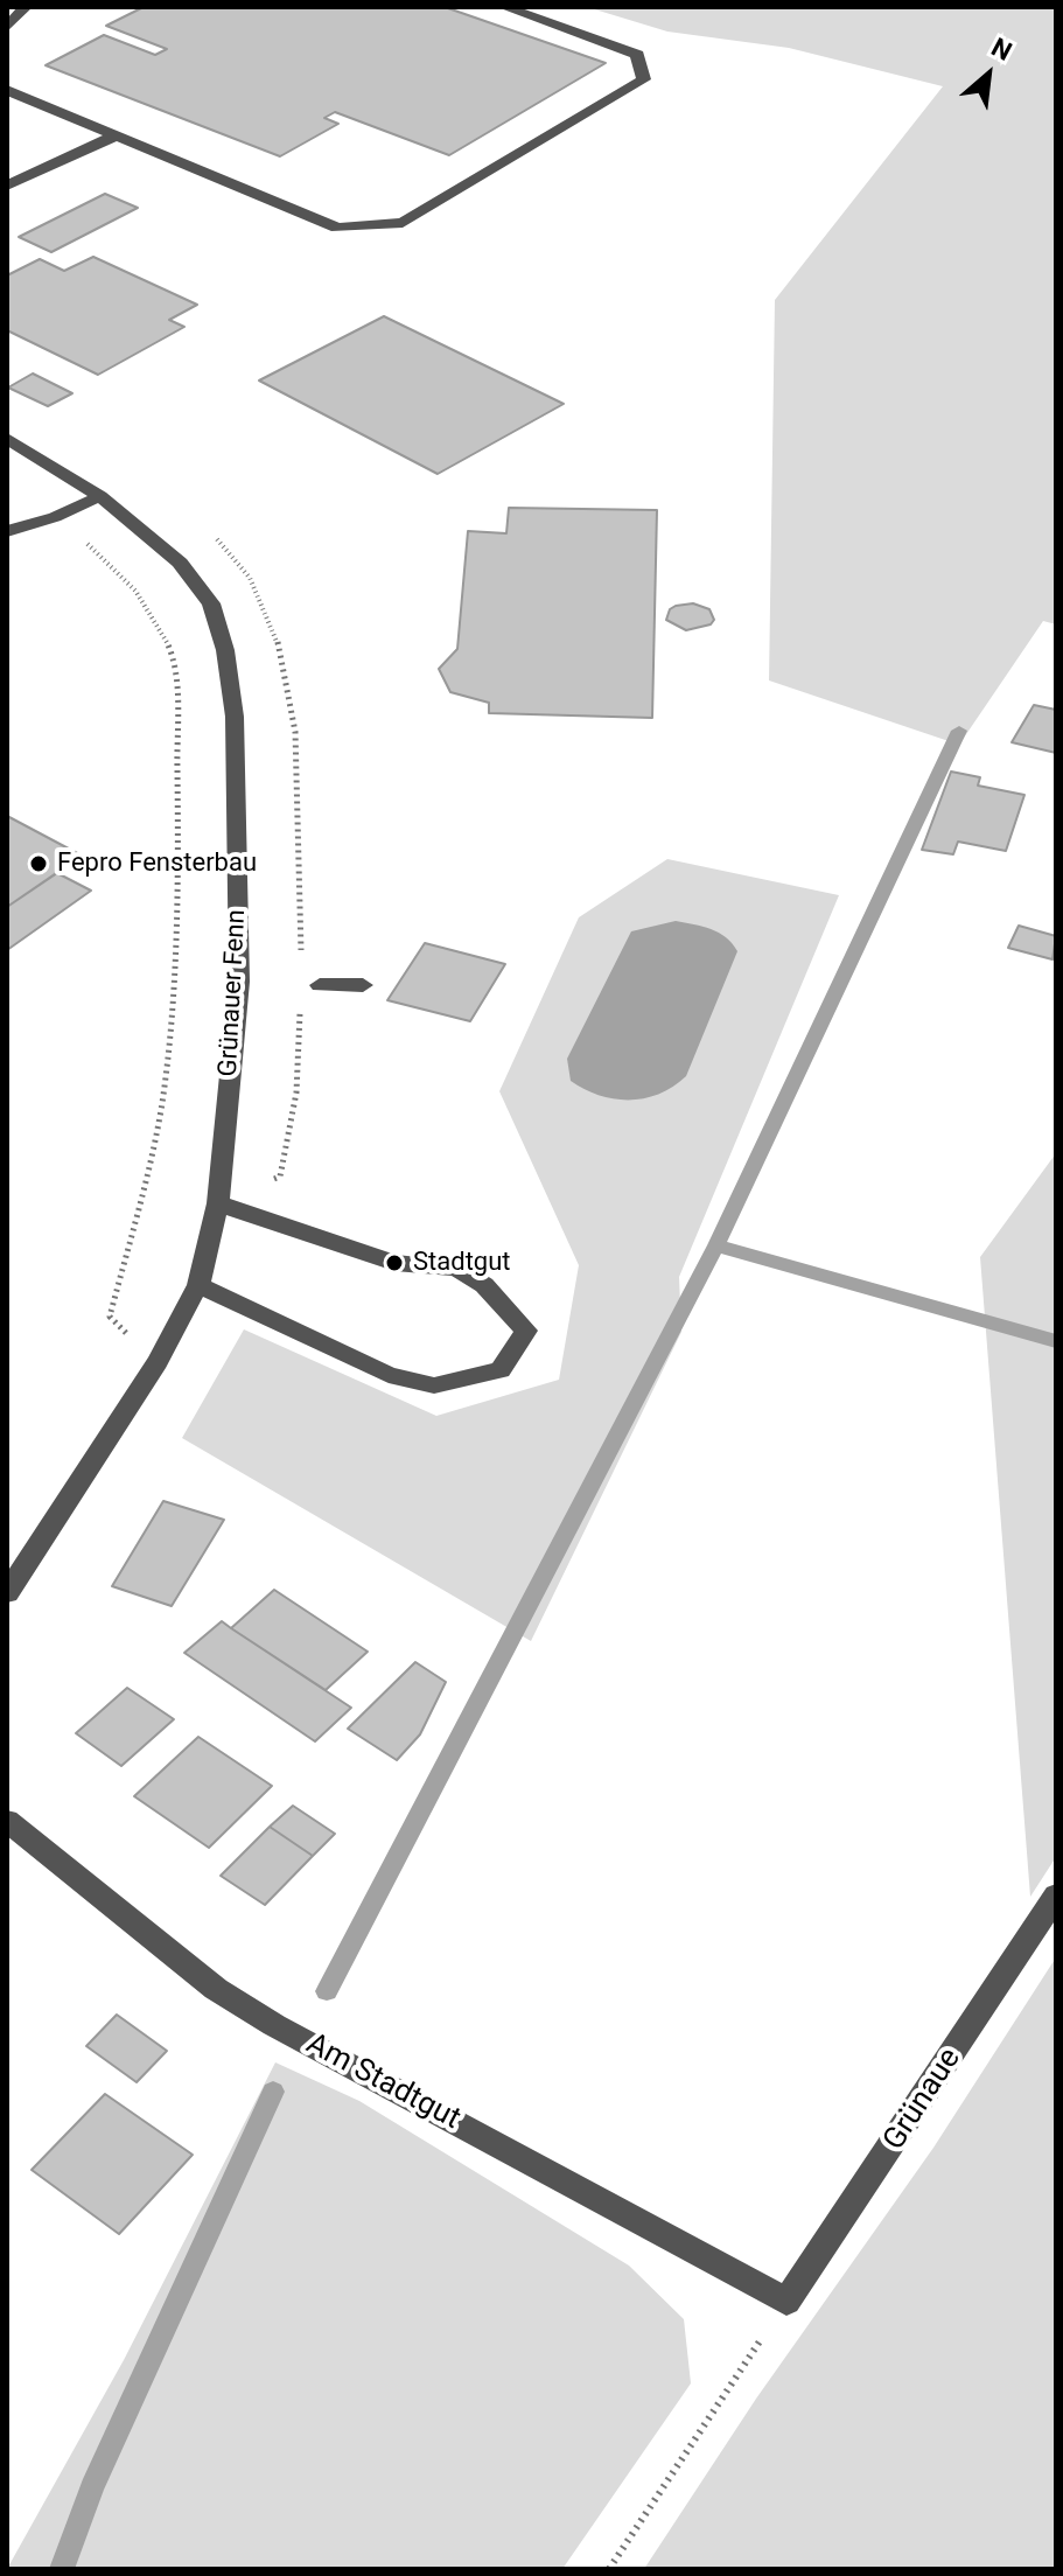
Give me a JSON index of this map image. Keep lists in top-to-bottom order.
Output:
{
  "streets": {
    "street": ["Grünauer Fenn", "Am Stadtgut", "Grünaue"]
  },
  "crossings": [
    ["Am Stadtgut", "Grünaue"]
  ],
  "places": ["Fepro Fensterbau", "Stadtgut"],
  "north": "top right"
}
